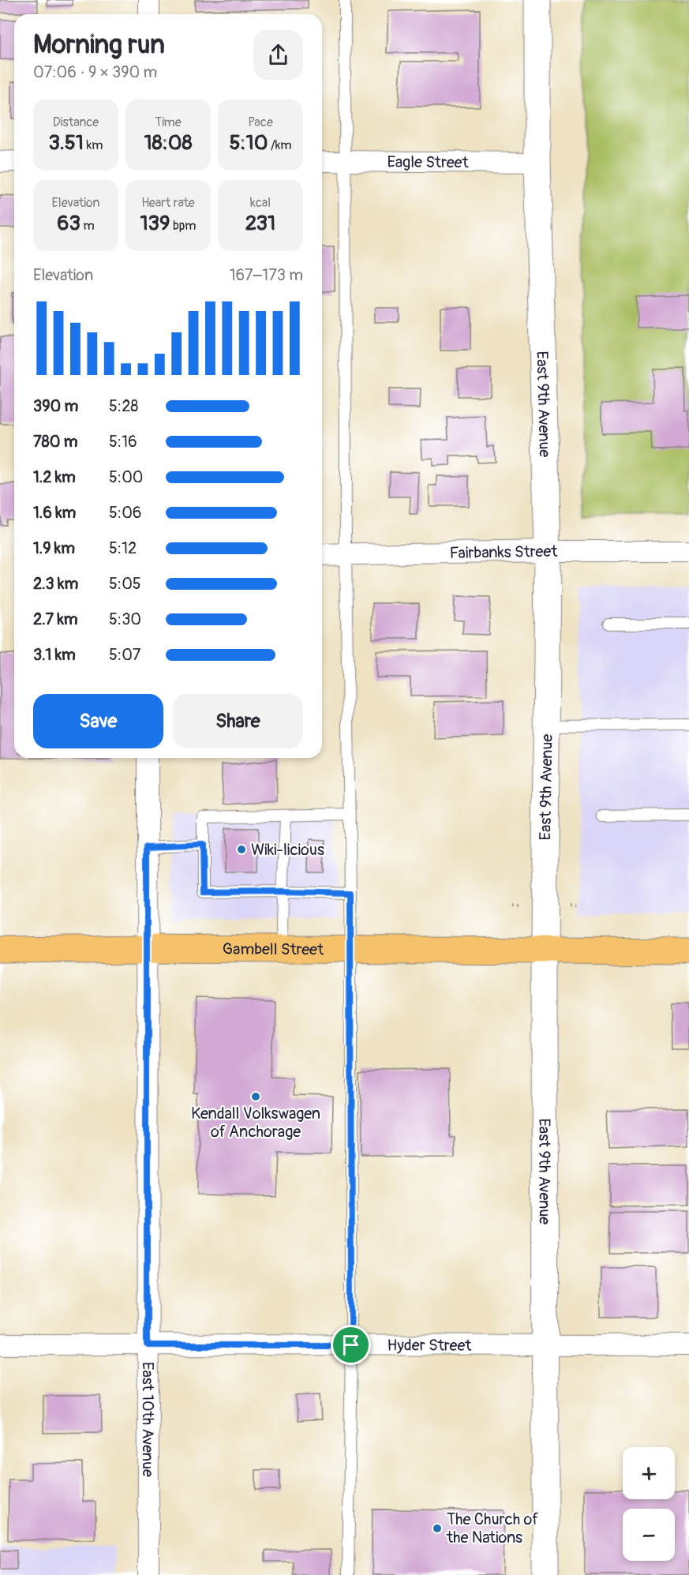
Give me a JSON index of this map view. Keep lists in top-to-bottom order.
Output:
{
  "streets": {
    "highway": ["Gambell Street"],
    "street": [
      "Eagle Street",
      "East 9th Avenue",
      "Fairbanks Street",
      "Hyder Street",
      "East 10th Avenue"
    ]
  },
  "crossings": [
    ["Eagle Street", "East 9th Avenue"],
    ["East 9th Avenue", "Fairbanks Street"],
    ["East 9th Avenue", "Gambell Street"],
    ["East 9th Avenue", "Hyder Street"],
    ["Gambell Street", "East 10th Avenue"],
    ["Hyder Street", "East 10th Avenue"]
  ],
  "places": ["Wiki-licious", "Kendall Volkswagen of Anchorage", "The Church of the Nations"],
  "page": {
    "heading": ["Morning run", "07:06 · 9 × 390 m"],
    "stats": [
      ["Distance", "3.51 km"],
      ["Time", "18:08"],
      ["Pace", "5:10 /km"],
      ["Elevation", "63 m"],
      ["Heart rate", "139 bpm"],
      ["kcal", "231"]
    ],
    "chart": ["Elevation", "167–173 m"],
    "list": [
      {
        "name": "390 m",
        "note": "5:28"
      },
      {
        "name": "780 m",
        "note": "5:16"
      },
      {
        "name": "1.2 km",
        "note": "5:00"
      },
      {
        "name": "1.6 km",
        "note": "5:06"
      },
      {
        "name": "1.9 km",
        "note": "5:12"
      },
      {
        "name": "2.3 km",
        "note": "5:05"
      },
      {
        "name": "2.7 km",
        "note": "5:30"
      },
      {
        "name": "3.1 km",
        "note": "5:07"
      }
    ],
    "buttons": ["Save", "Share"],
    "map_buttons": ["+", "−"]
  }
}
